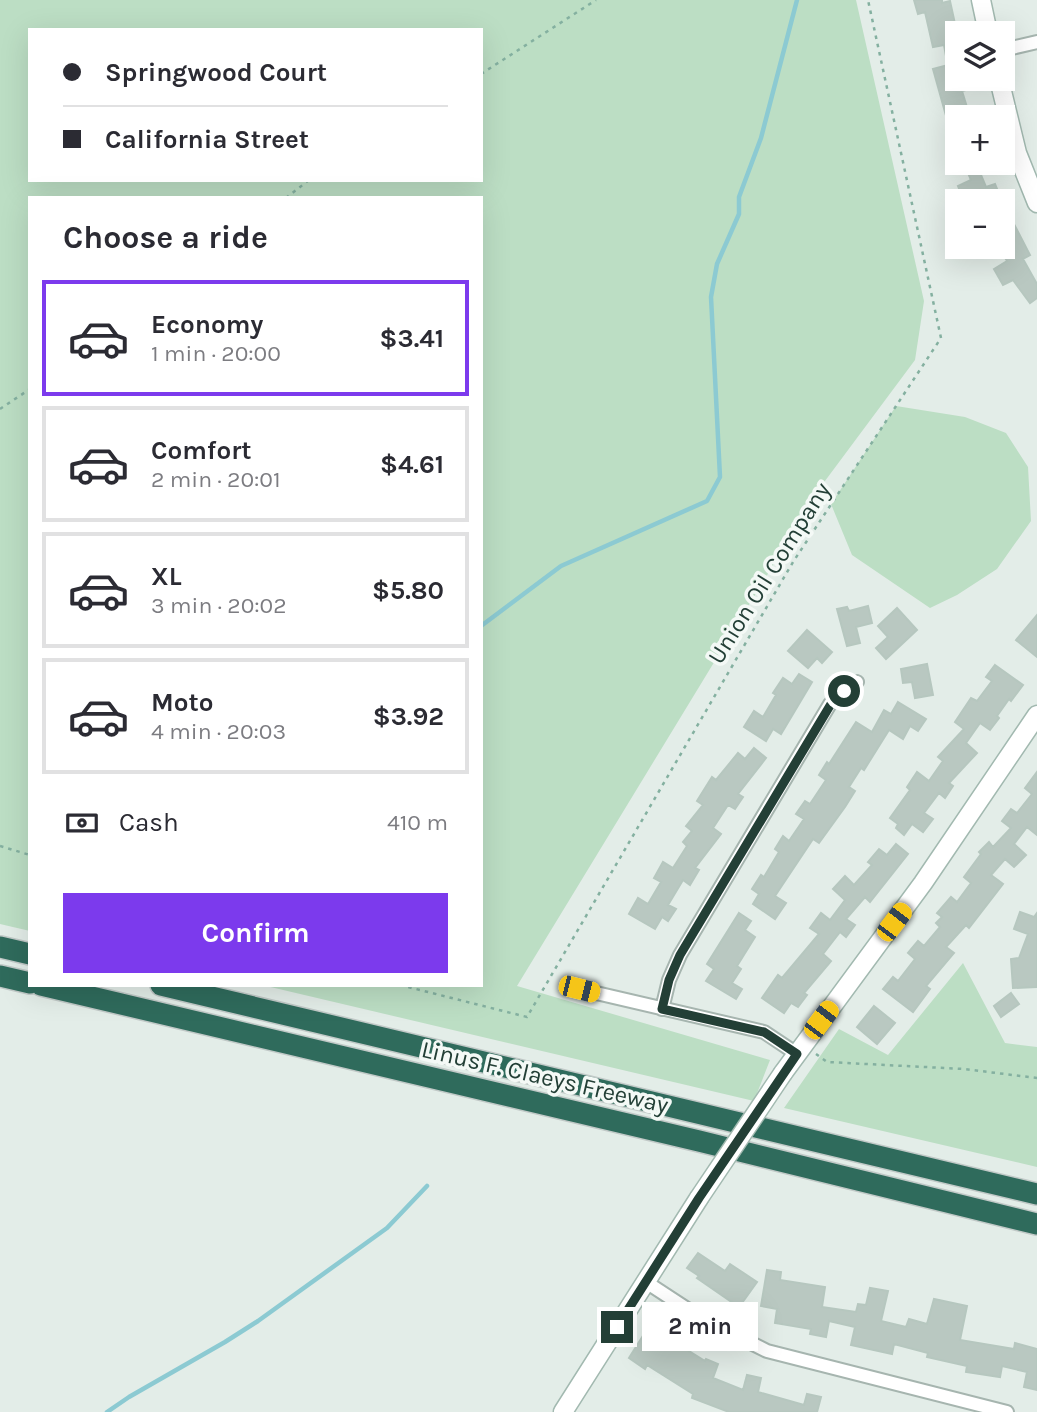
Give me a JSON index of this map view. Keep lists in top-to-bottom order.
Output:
{
  "streets": {
    "highway": ["Linus F. Claeys Freeway"],
    "path": ["Union Oil Company"]
  },
  "page": {
    "map_buttons": ["+", "−"],
    "banner": ["Springwood Court", "California Street"],
    "heading": "Choose a ride",
    "list": [
      {
        "name": "Economy",
        "note": "1 min · 20:00",
        "value": "$3.41"
      },
      {
        "name": "Comfort",
        "note": "2 min · 20:01",
        "value": "$4.61"
      },
      {
        "name": "XL",
        "note": "3 min · 20:02",
        "value": "$5.80"
      },
      {
        "name": "Moto",
        "note": "4 min · 20:03",
        "value": "$3.92"
      }
    ],
    "pay": ["Cash", "410 m"],
    "buttons": "Confirm",
    "bubble": "2 min"
  }
}
